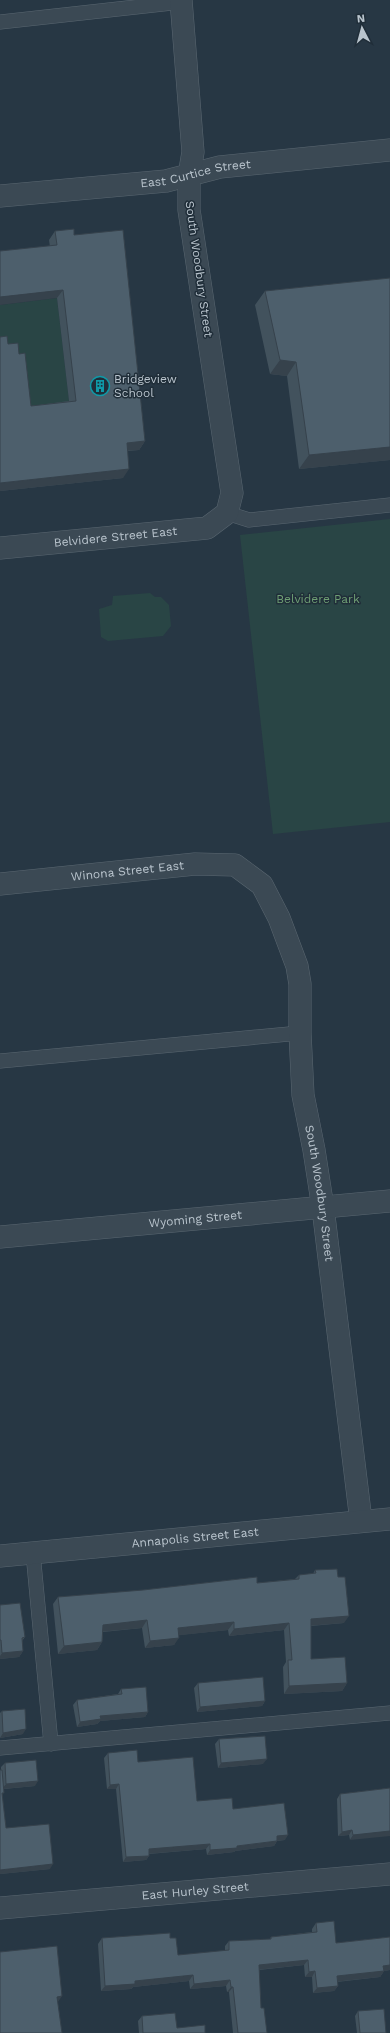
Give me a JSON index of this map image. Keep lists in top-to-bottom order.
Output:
{
  "streets": {
    "street": [
      "East Curtice Street",
      "South Woodbury Street",
      "Belvidere Street East",
      "Winona Street East",
      "Wyoming Street",
      "Annapolis Street East",
      "East Hurley Street"
    ]
  },
  "crossings": [
    ["East Curtice Street", "South Woodbury Street"],
    ["South Woodbury Street", "Belvidere Street East"],
    ["South Woodbury Street", "Winona Street East"],
    ["South Woodbury Street", "Wyoming Street"],
    ["South Woodbury Street", "Annapolis Street East"]
  ],
  "parks": ["Belvidere Park"],
  "places": {
    "building": ["Bridgeview School"]
  },
  "north": "top"
}
